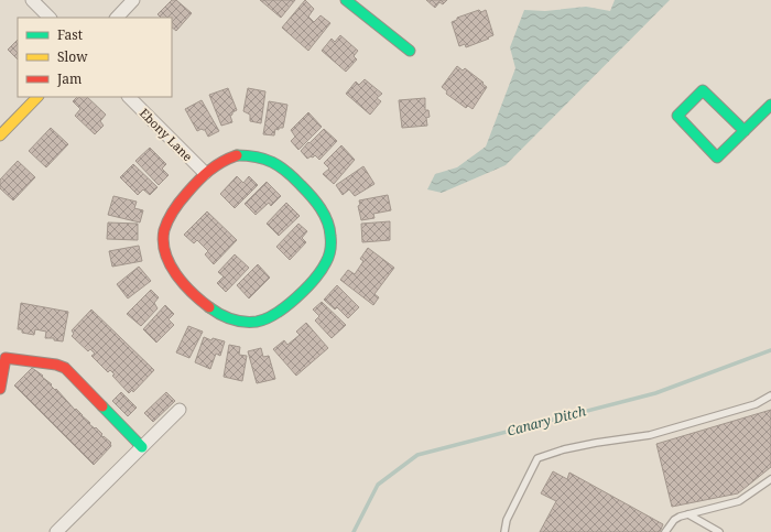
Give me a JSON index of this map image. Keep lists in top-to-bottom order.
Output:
{
  "streets": {
    "street": ["Ebony Lane"]
  },
  "water": ["Canary Ditch"],
  "legend": ["Fast", "Slow", "Jam"]
}
